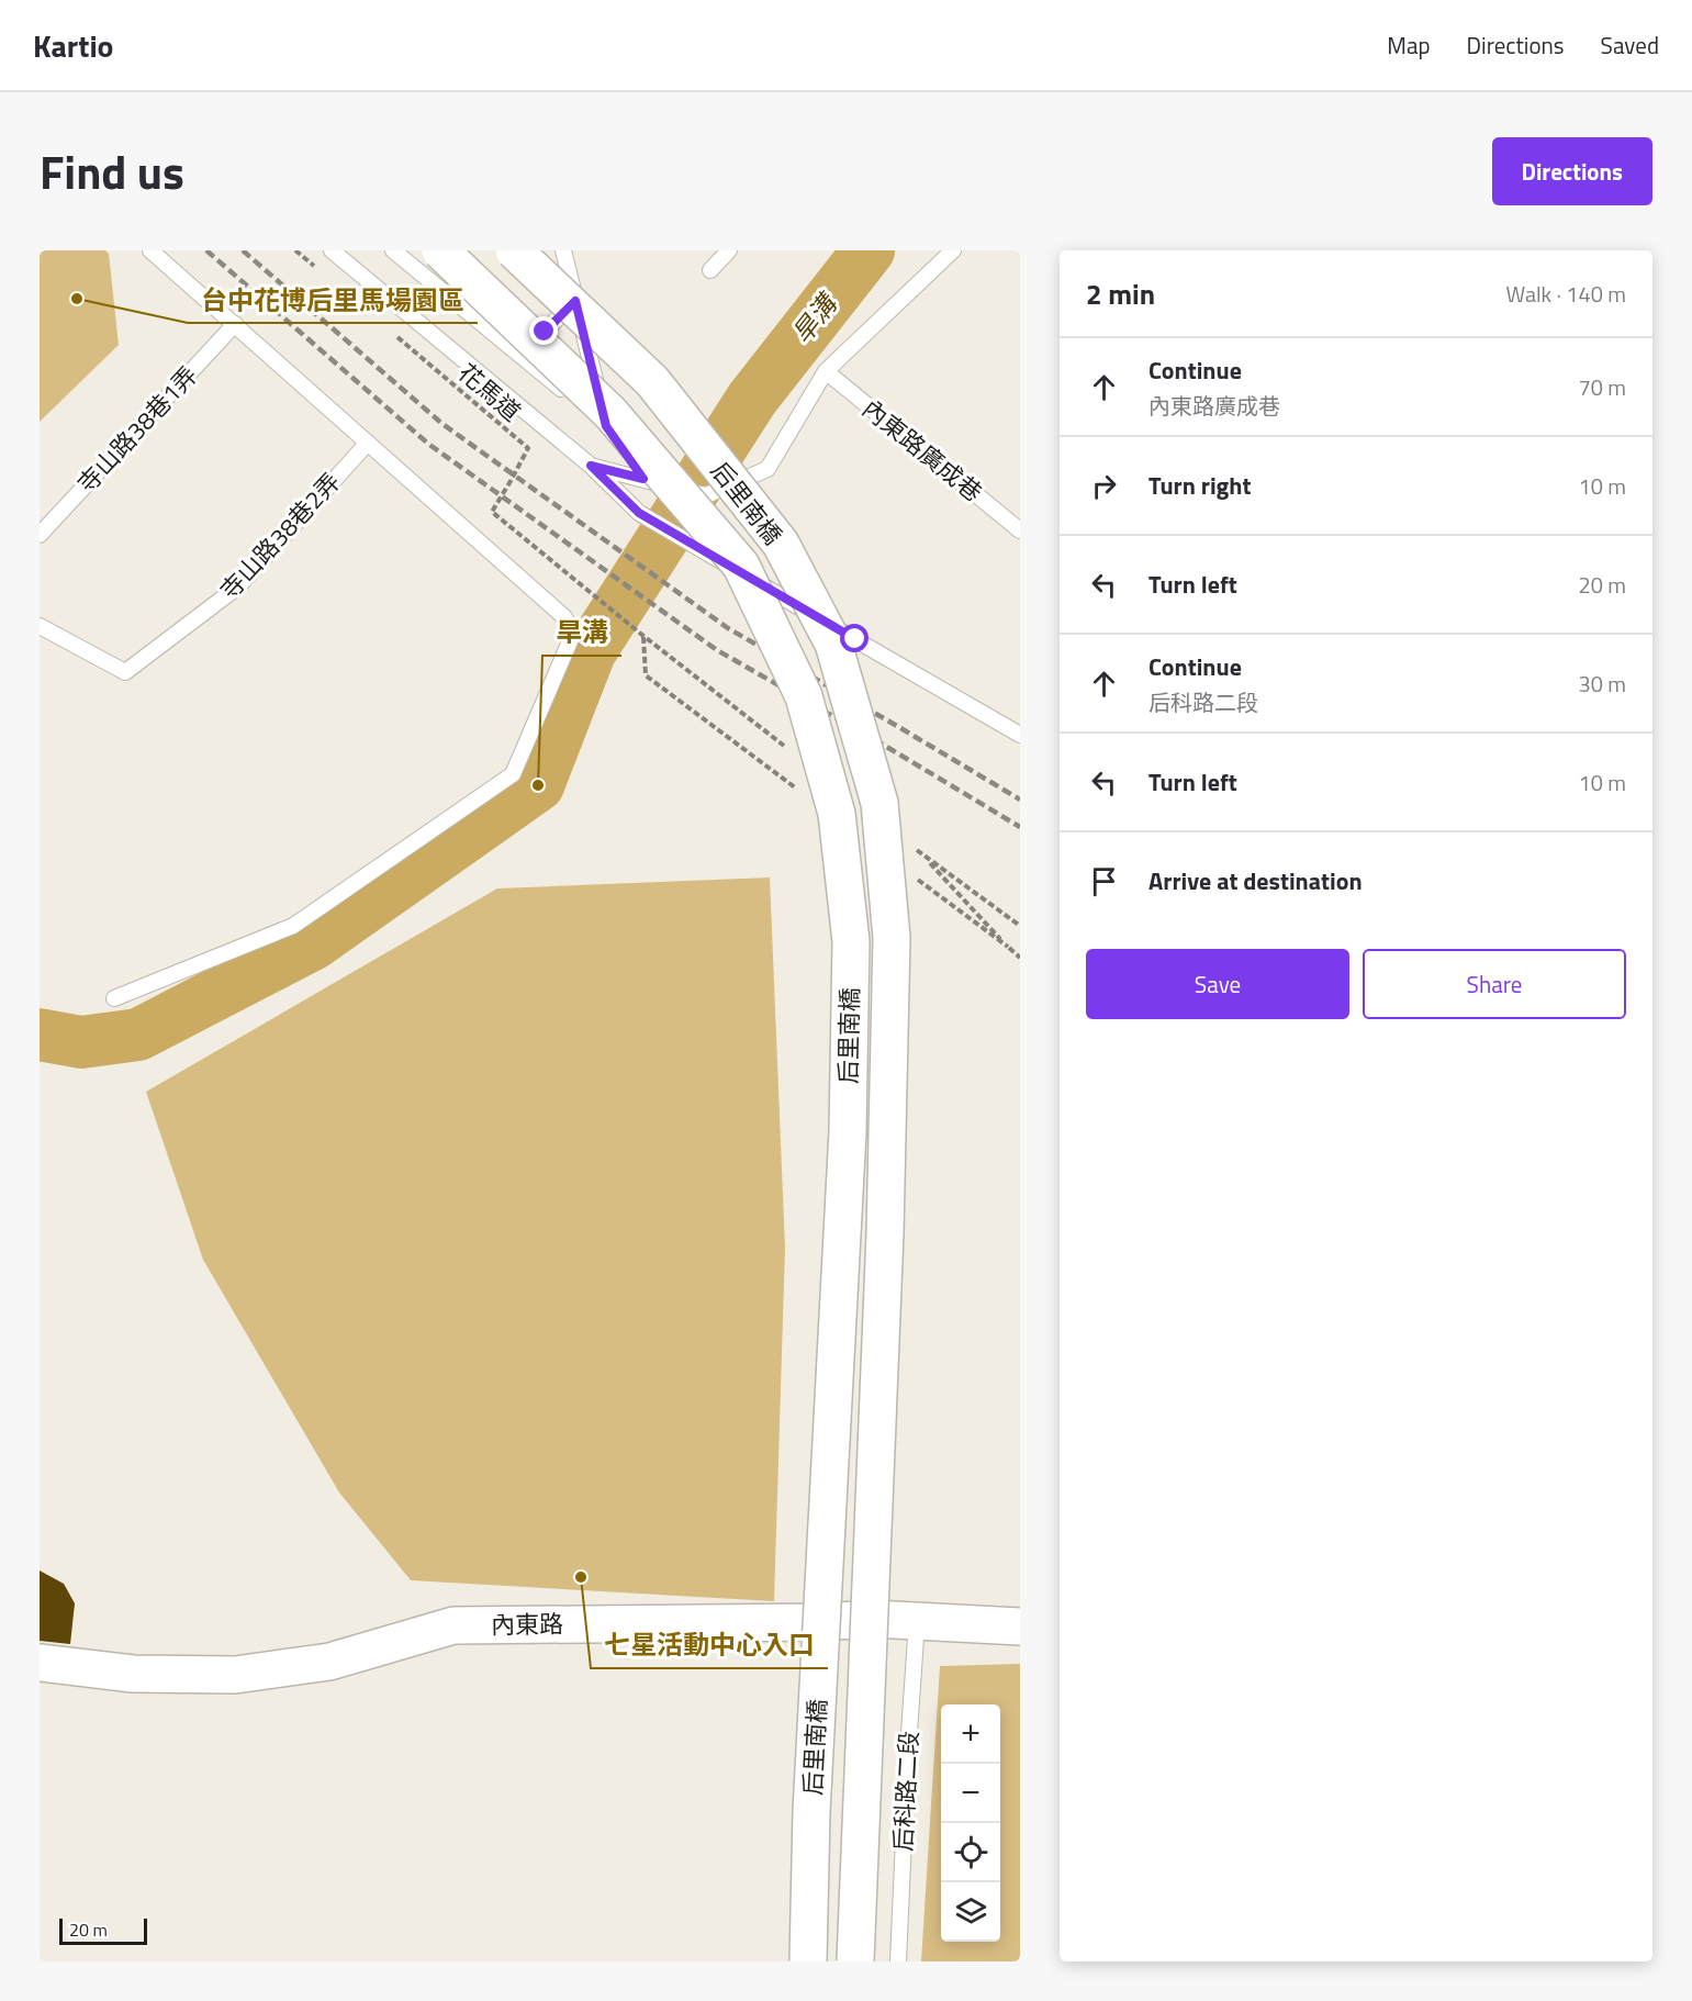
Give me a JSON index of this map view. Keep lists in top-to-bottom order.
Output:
{
  "streets": {
    "street": ["后里南橋", "內東路"],
    "lane": [
      "寺山路38巷1弄",
      "內東路廣成巷",
      "寺山路38巷2弄",
      "后科路二段"
    ],
    "path": ["花馬道"]
  },
  "crossings": [
    ["內東路", "后科路二段"]
  ],
  "water": ["旱溝"],
  "places": ["台中花博后里馬場園區", "旱溝", "七星活動中心入口"],
  "scale_bar": "20 m",
  "page": {
    "header": "Kartio",
    "nav": ["Map", "Directions", "Saved"],
    "title": "Find us",
    "buttons": [
      "Directions",
      ["Save", "Share"]
    ],
    "heading": ["2 min", "Walk · 140 m"],
    "list": [
      ["Continue", "內東路廣成巷", "70 m"],
      ["Turn right", "10 m"],
      ["Turn left", "20 m"],
      ["Continue", "后科路二段", "30 m"],
      ["Turn left", "10 m"],
      "Arrive at destination"
    ],
    "map_buttons": ["+", "−"],
    "scale": "20 m"
  }
}
